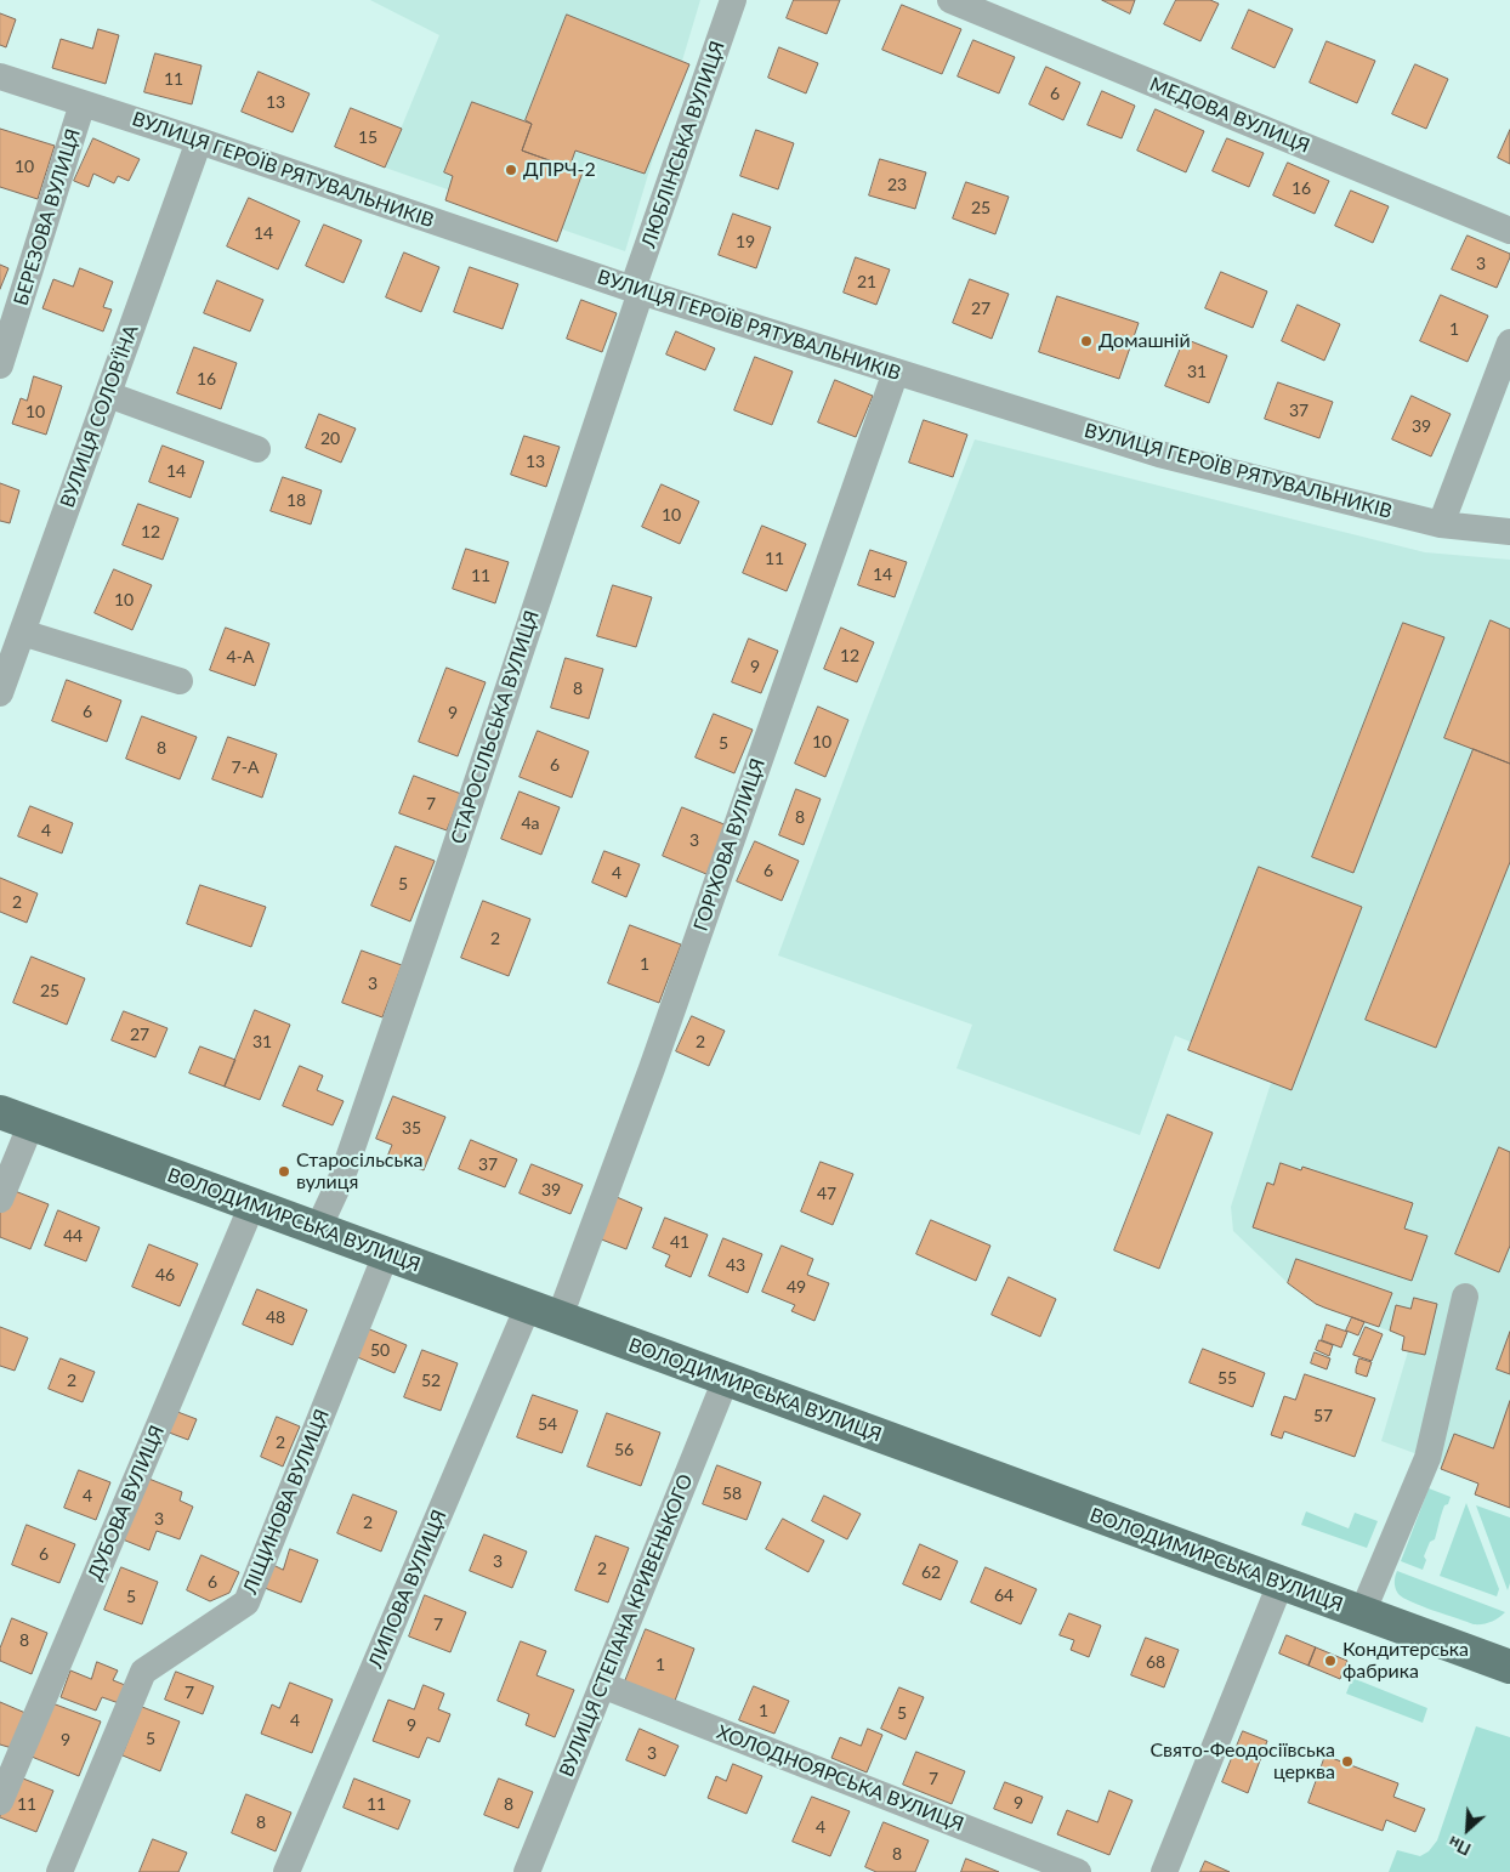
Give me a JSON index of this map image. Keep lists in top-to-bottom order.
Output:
{
  "streets": {
    "main road": ["ВОЛОДИМИРСЬКА ВУЛИЦЯ"],
    "street": [
      "МЕДОВА ВУЛИЦЯ",
      "ЛЮБЛІНСЬКА ВУЛИЦЯ",
      "ВУЛИЦЯ ГЕРОЇВ РЯТУВАЛЬНИКІВ",
      "БЕРЕЗОВА ВУЛИЦЯ",
      "ВУЛИЦЯ СОЛОВ'ЇНА",
      "СТАРОСІЛЬСЬКА ВУЛИЦЯ",
      "ГОРІХОВА ВУЛИЦЯ",
      "ЛІЩИНОВА ВУЛИЦЯ",
      "ДУБОВА ВУЛИЦЯ",
      "ЛИПОВА ВУЛИЦЯ",
      "ВУЛИЦЯ СТЕПАНА КРИВЕНЬКОГО",
      "ХОЛОДНОЯРСЬКА ВУЛИЦЯ"
    ]
  },
  "crossings": [
    ["ЛЮБЛІНСЬКА ВУЛИЦЯ", "ВУЛИЦЯ ГЕРОЇВ РЯТУВАЛЬНИКІВ"],
    ["ЛЮБЛІНСЬКА ВУЛИЦЯ", "СТАРОСІЛЬСЬКА ВУЛИЦЯ"],
    ["ВУЛИЦЯ ГЕРОЇВ РЯТУВАЛЬНИКІВ", "БЕРЕЗОВА ВУЛИЦЯ"],
    ["ВУЛИЦЯ ГЕРОЇВ РЯТУВАЛЬНИКІВ", "ВУЛИЦЯ СОЛОВ'ЇНА"],
    ["ВУЛИЦЯ ГЕРОЇВ РЯТУВАЛЬНИКІВ", "СТАРОСІЛЬСЬКА ВУЛИЦЯ"],
    ["ВУЛИЦЯ ГЕРОЇВ РЯТУВАЛЬНИКІВ", "ГОРІХОВА ВУЛИЦЯ"],
    ["СТАРОСІЛЬСЬКА ВУЛИЦЯ", "ВОЛОДИМИРСЬКА ВУЛИЦЯ"],
    ["ГОРІХОВА ВУЛИЦЯ", "ВОЛОДИМИРСЬКА ВУЛИЦЯ"],
    ["ВОЛОДИМИРСЬКА ВУЛИЦЯ", "ЛІЩИНОВА ВУЛИЦЯ"],
    ["ВОЛОДИМИРСЬКА ВУЛИЦЯ", "ДУБОВА ВУЛИЦЯ"],
    ["ВОЛОДИМИРСЬКА ВУЛИЦЯ", "ЛИПОВА ВУЛИЦЯ"],
    ["ВОЛОДИМИРСЬКА ВУЛИЦЯ", "ВУЛИЦЯ СТЕПАНА КРИВЕНЬКОГО"],
    ["ВУЛИЦЯ СТЕПАНА КРИВЕНЬКОГО", "ХОЛОДНОЯРСЬКА ВУЛИЦЯ"]
  ],
  "places": [
    "ДПРЧ-2",
    "Домашній",
    "Старосільська вулиця",
    "Кондитерська фабрика",
    "Свято-Феодосіївська церква"
  ],
  "house_numbers": [
    "11",
    "6",
    "13",
    "15",
    "10",
    "23",
    "16",
    "25",
    "14",
    "19",
    "3",
    "21",
    "27",
    "1",
    "31",
    "16",
    "37",
    "10",
    "39",
    "20",
    "13",
    "14",
    "18",
    "10",
    "12",
    "11",
    "14",
    "11",
    "10",
    "12",
    "4-А",
    "9",
    "8",
    "6",
    "9",
    "10",
    "5",
    "8",
    "6",
    "7-А",
    "7",
    "8",
    "4а",
    "4",
    "3",
    "6",
    "4",
    "5",
    "2",
    "2",
    "1",
    "3",
    "25",
    "27",
    "31",
    "2",
    "35",
    "37",
    "39",
    "47",
    "44",
    "41",
    "43",
    "46",
    "49",
    "48",
    "50",
    "55",
    "2",
    "52",
    "57",
    "54",
    "2",
    "56",
    "58",
    "4",
    "3",
    "2",
    "6",
    "3",
    "2",
    "62",
    "6",
    "64",
    "5",
    "7",
    "8",
    "68",
    "1",
    "7",
    "1",
    "5",
    "4",
    "9",
    "5",
    "9",
    "3",
    "7",
    "9",
    "11",
    "11",
    "8",
    "8",
    "4",
    "8"
  ],
  "north": "bottom left"
}
